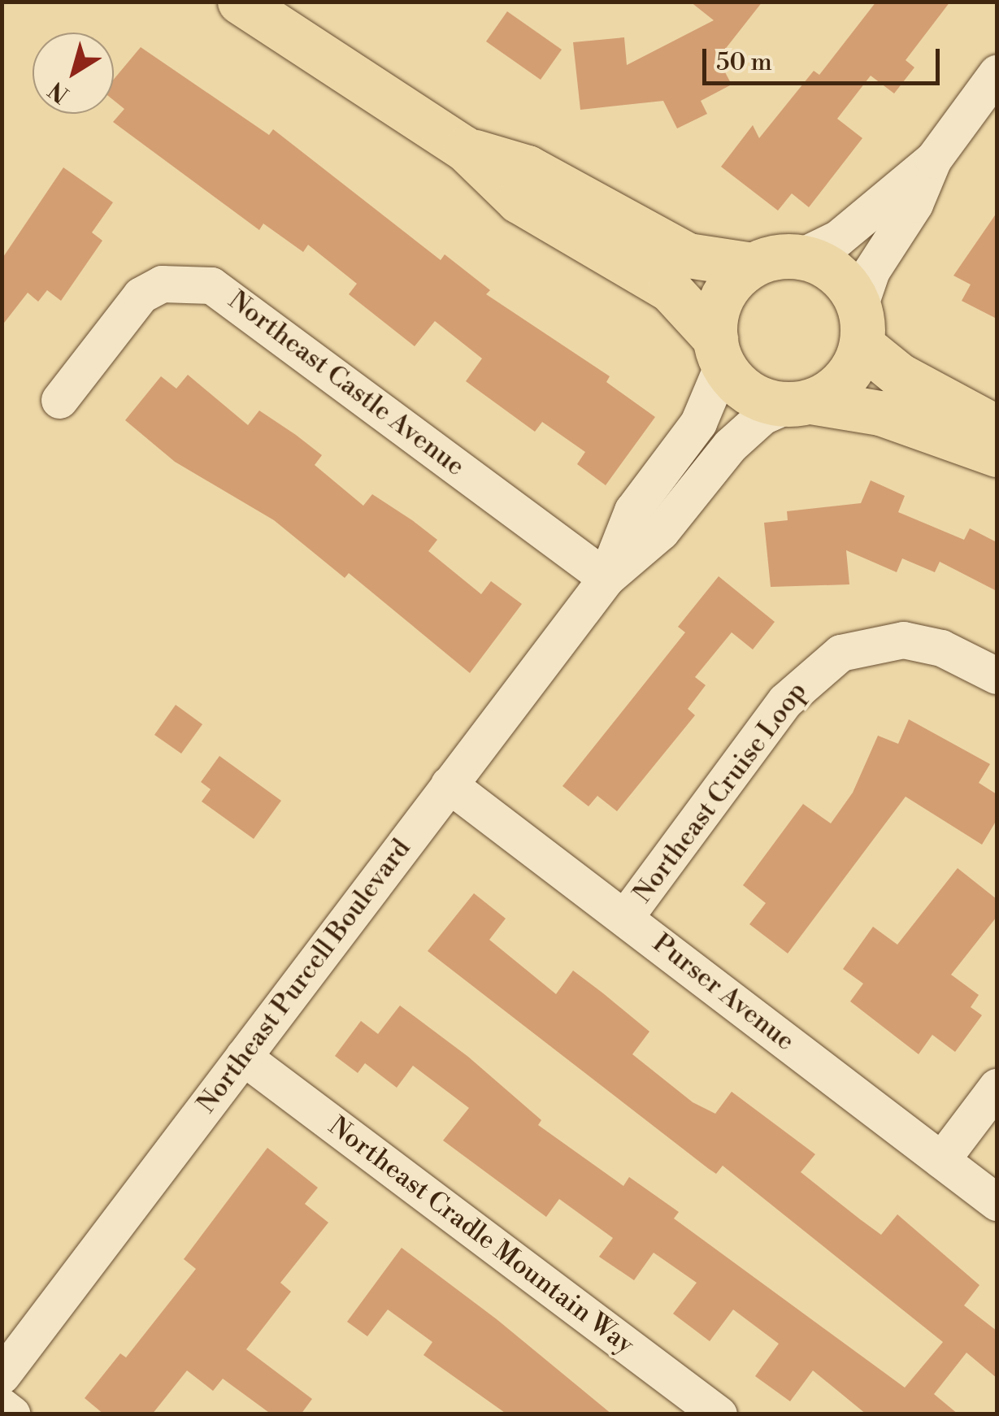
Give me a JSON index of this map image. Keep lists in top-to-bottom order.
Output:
{
  "streets": {
    "street": [
      "Northeast Castle Avenue",
      "Northeast Cruise Loop",
      "Northeast Purcell Boulevard",
      "Purser Avenue",
      "Northeast Cradle Mountain Way"
    ]
  },
  "crossings": [
    ["Northeast Castle Avenue", "Northeast Purcell Boulevard"],
    ["Northeast Cruise Loop", "Purser Avenue"],
    ["Northeast Purcell Boulevard", "Purser Avenue"],
    ["Northeast Purcell Boulevard", "Northeast Cradle Mountain Way"]
  ],
  "scale_bar": "50 m",
  "north": "bottom left"
}
